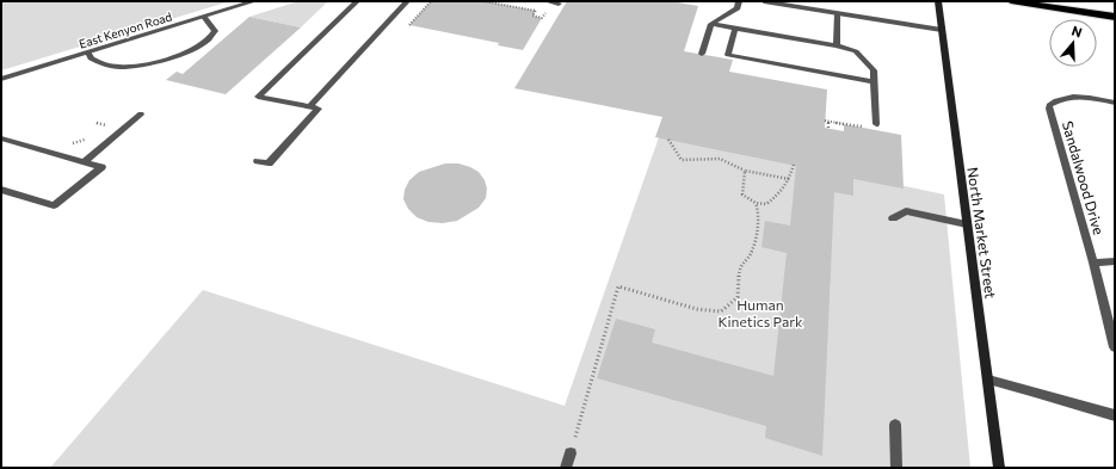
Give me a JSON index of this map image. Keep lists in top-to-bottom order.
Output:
{
  "streets": {
    "main road": ["North Market Street"],
    "street": ["East Kenyon Road", "Sandalwood Drive"]
  },
  "parks": ["Human Kinetics Park"],
  "north": "top"
}
